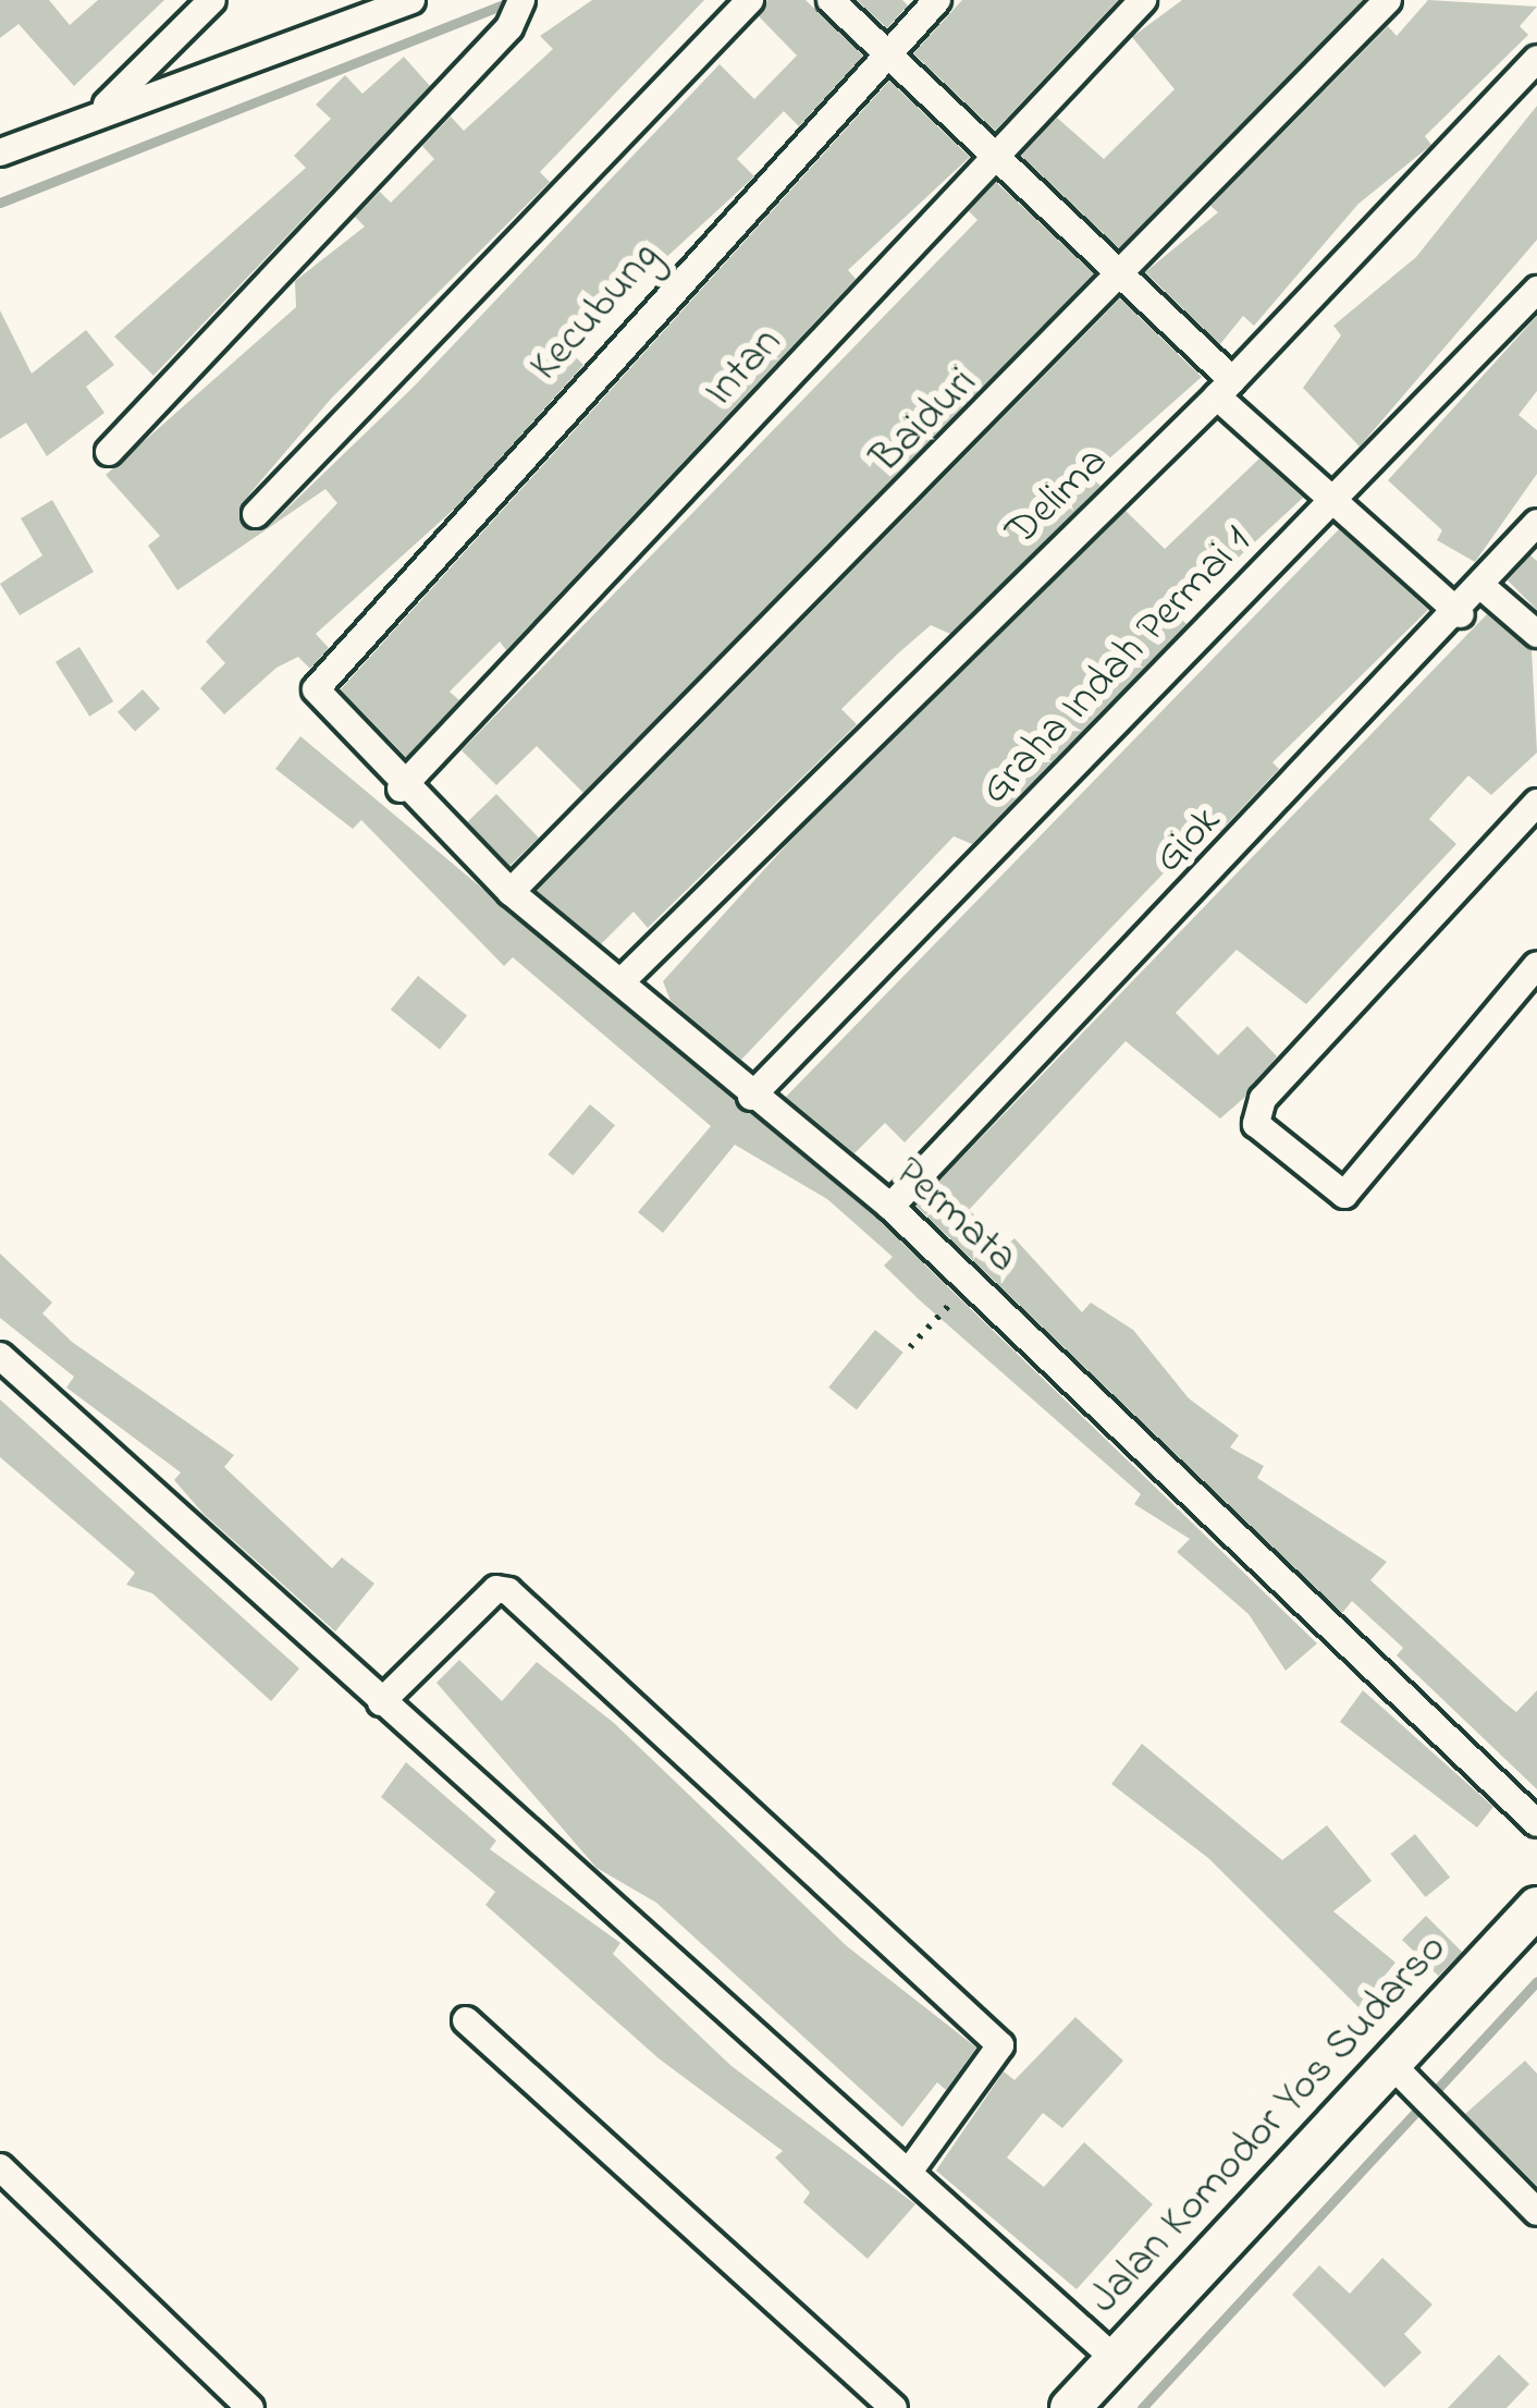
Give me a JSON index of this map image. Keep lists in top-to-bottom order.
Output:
{
  "streets": {
    "street": [
      "Kecubung",
      "Intan",
      "Baiduri",
      "Delima",
      "Graha Indah Permai 1",
      "Giok",
      "Permata",
      "Jalan Komodor Yos Sudarso"
    ]
  },
  "crossings": [
    ["Kecubung", "Permata"],
    ["Intan", "Permata"],
    ["Baiduri", "Permata"],
    ["Delima", "Permata"],
    ["Graha Indah Permai 1", "Permata"],
    ["Giok", "Permata"]
  ]
}
